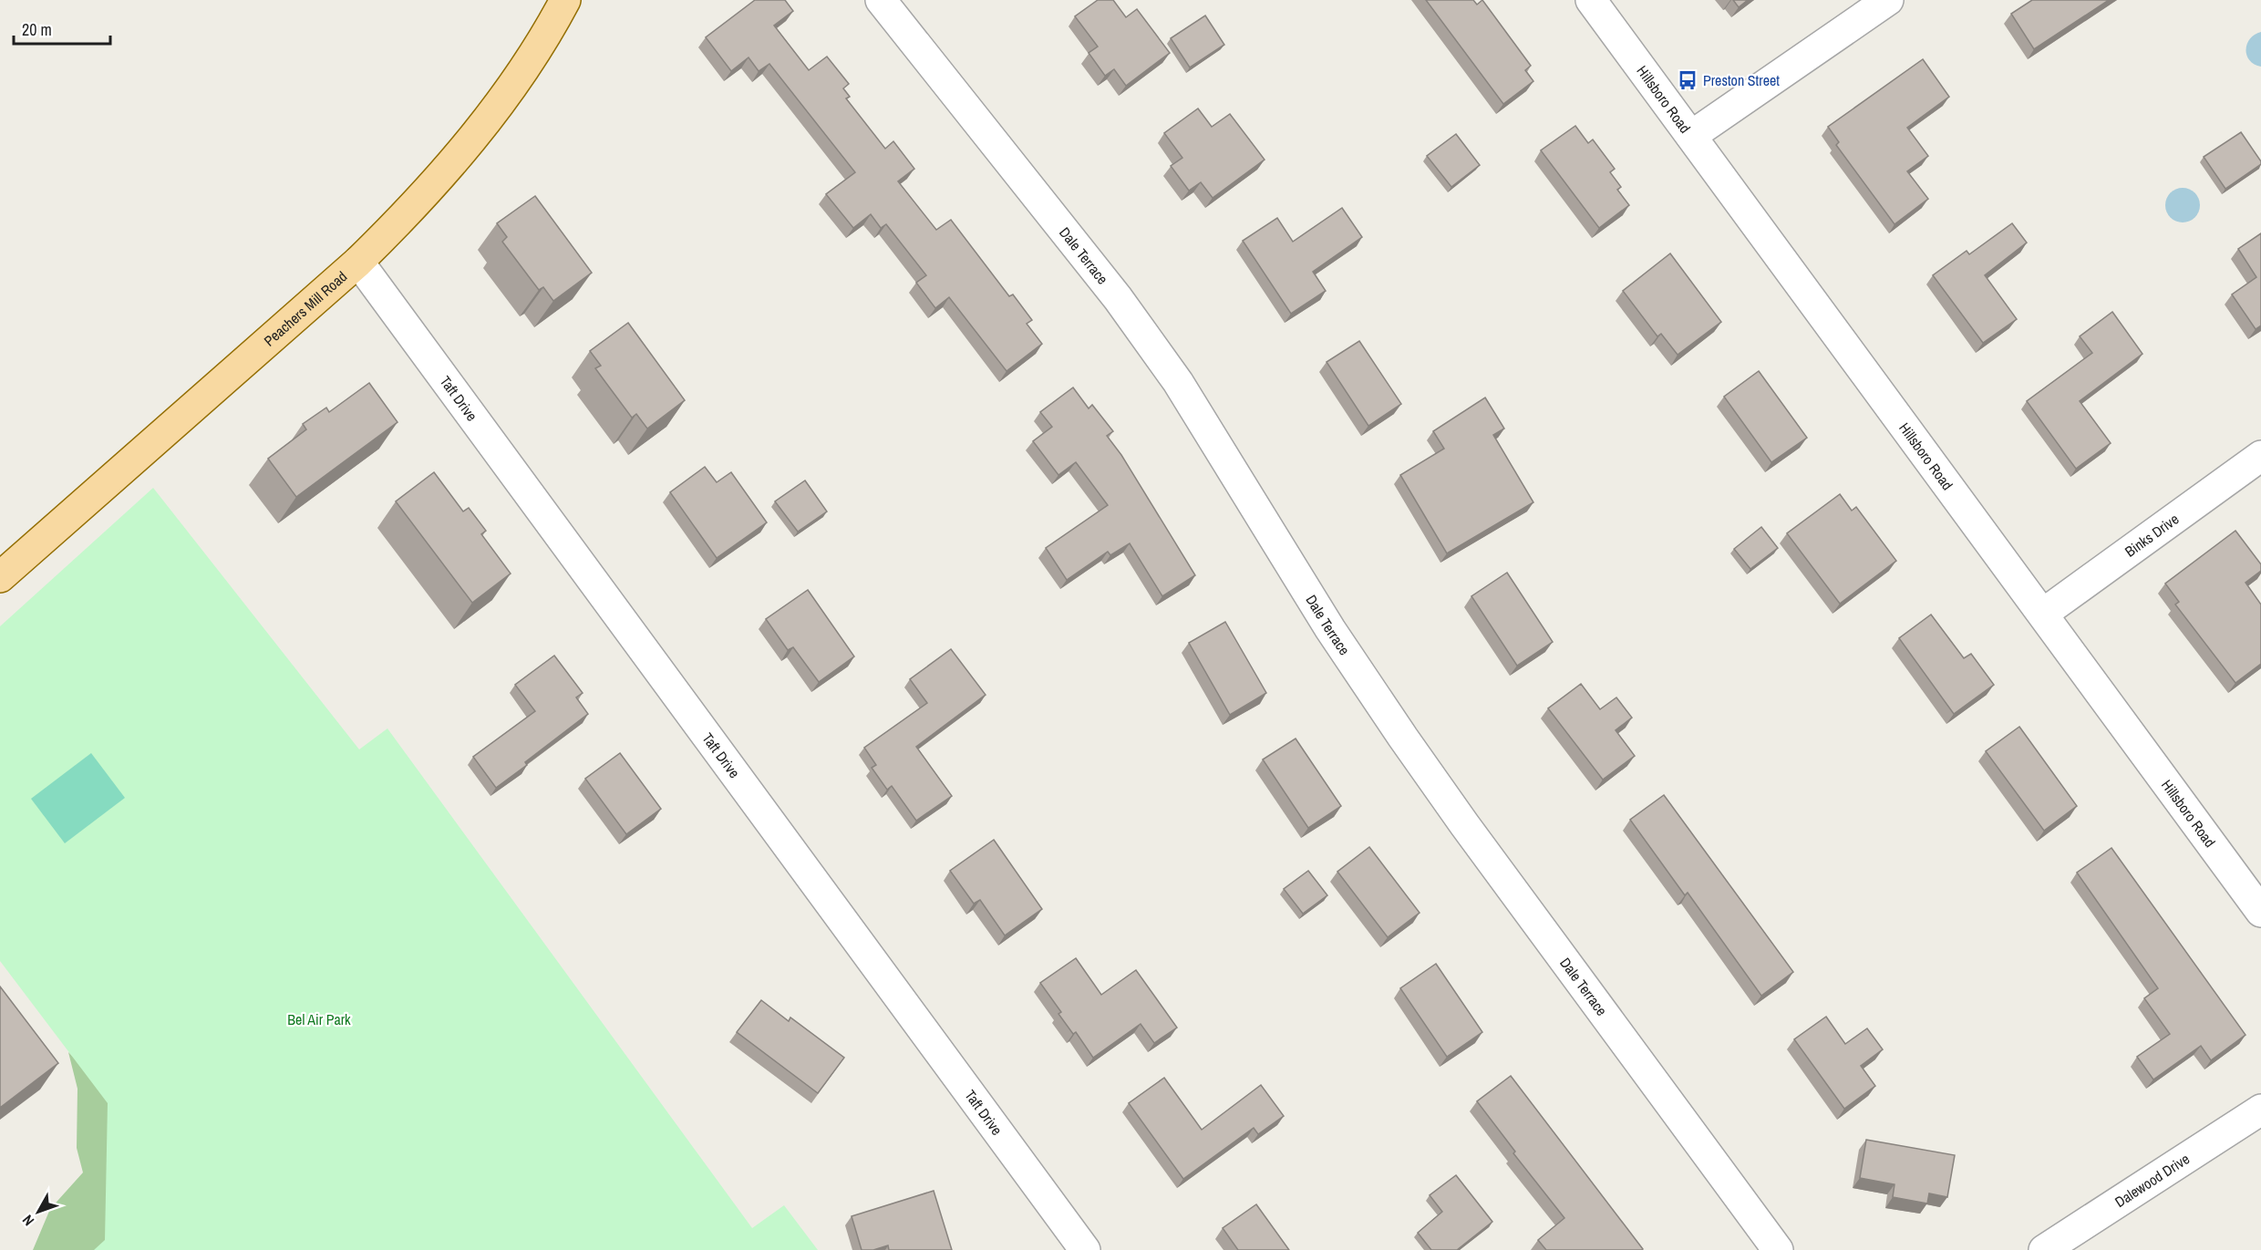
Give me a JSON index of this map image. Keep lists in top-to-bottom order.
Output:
{
  "streets": {
    "main road": ["Peachers Mill Road"],
    "street": [
      "Hillsboro Road",
      "Dale Terrace",
      "Taft Drive",
      "Binks Drive",
      "Dalewood Drive"
    ]
  },
  "crossings": [
    ["Hillsboro Road", "Binks Drive"],
    ["Peachers Mill Road", "Taft Drive"]
  ],
  "parks": ["Bel Air Park"],
  "places": {
    "bus stop": ["Preston Street"]
  },
  "scale_bar": "20 m",
  "north": "bottom left"
}
